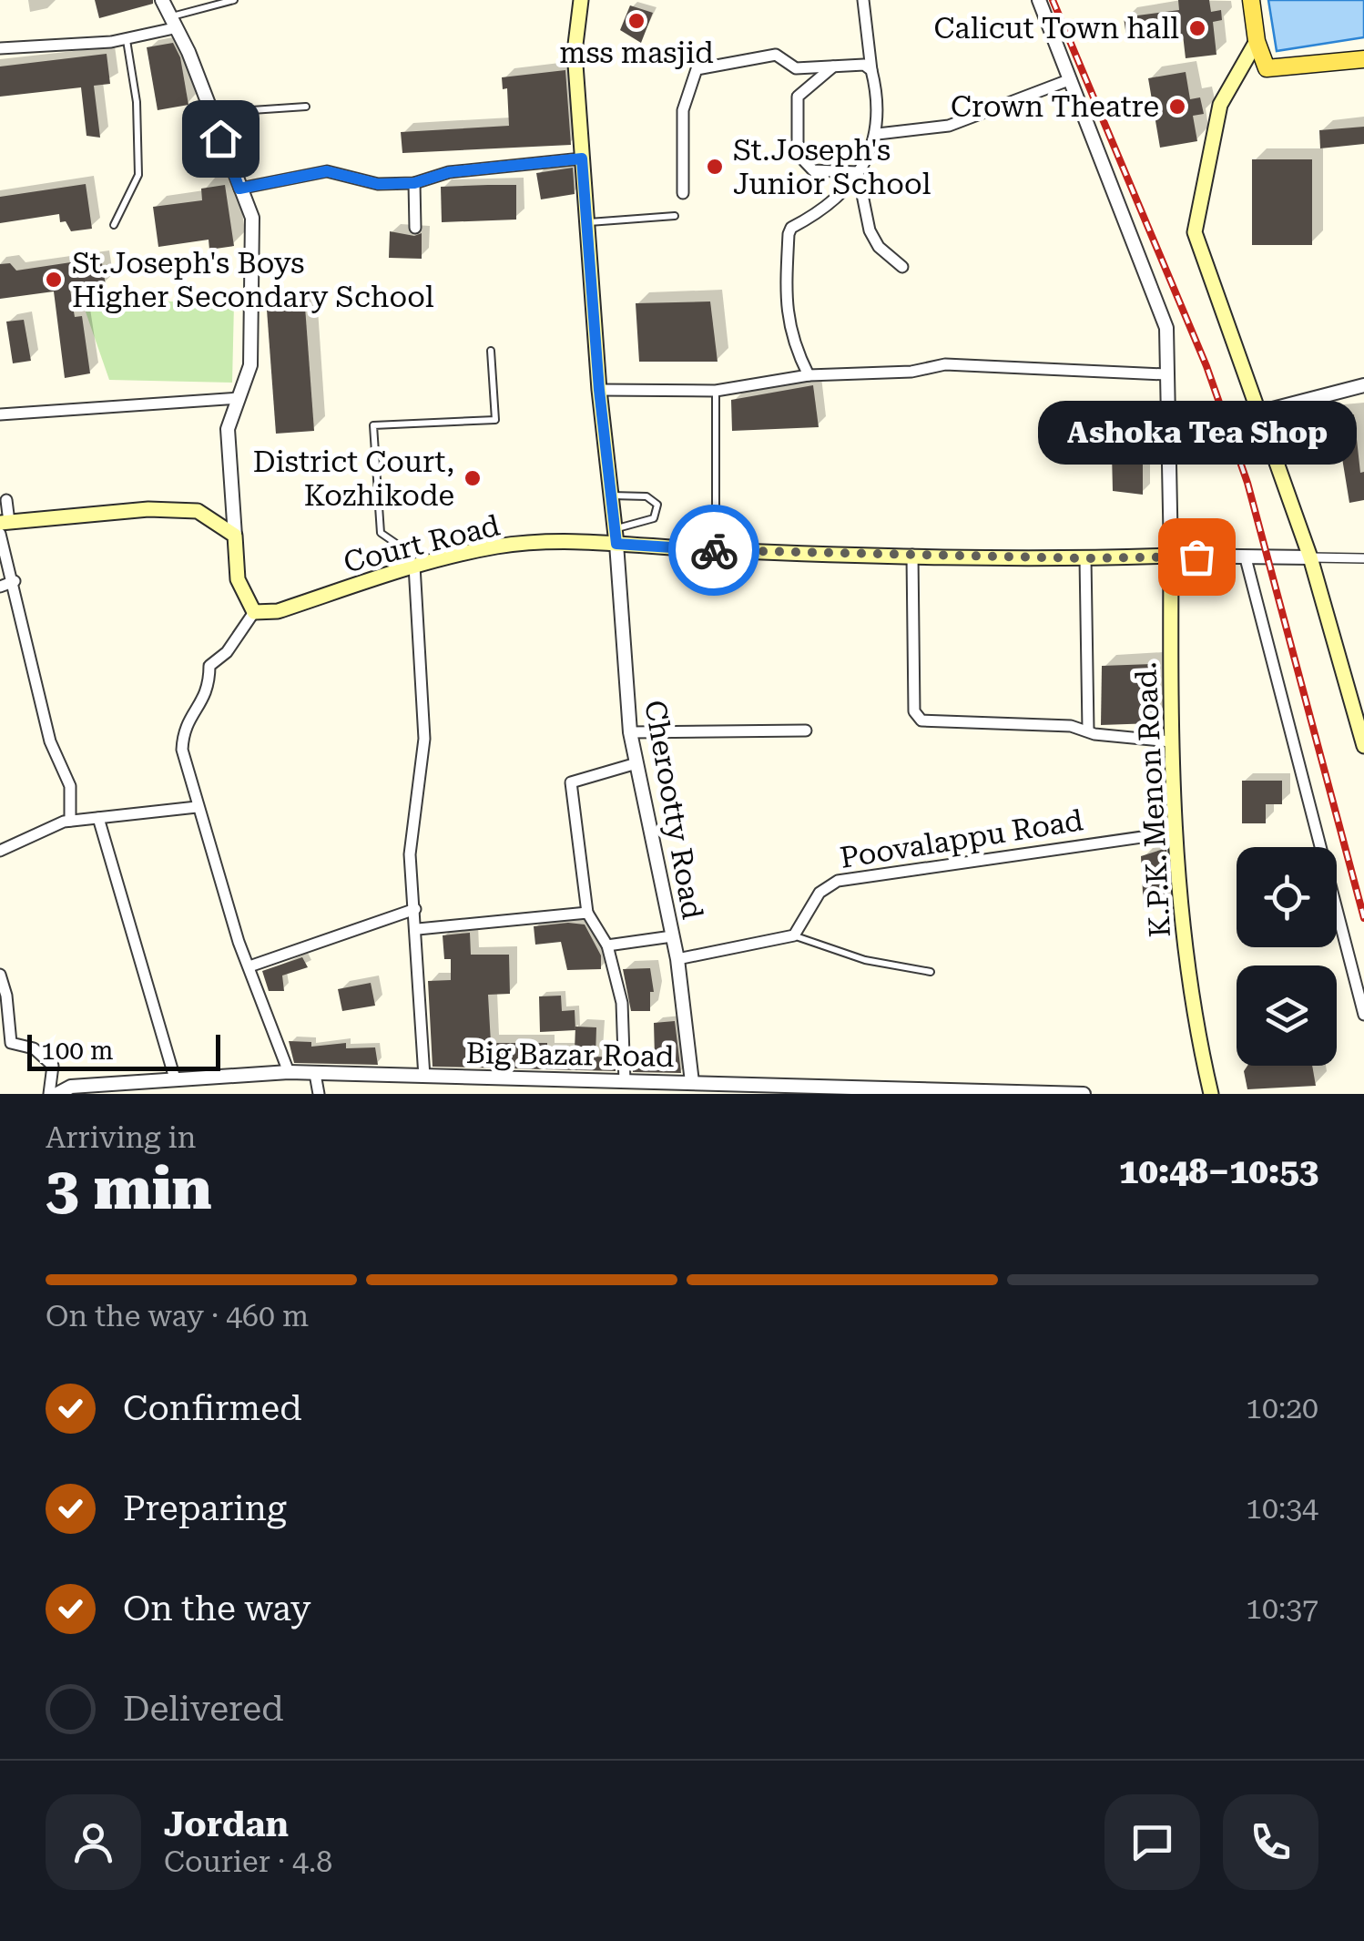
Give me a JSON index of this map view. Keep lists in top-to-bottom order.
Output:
{
  "streets": {
    "main road": ["Court Road", "K.P.K. Menon Road.", "Cherootty Road"],
    "street": ["Poovalappu Road", "Big Bazar Road"]
  },
  "crossings": [
    ["Court Road", "K.P.K. Menon Road."],
    ["Court Road", "Cherootty Road"],
    ["K.P.K. Menon Road.", "Poovalappu Road"],
    ["Cherootty Road", "Big Bazar Road"]
  ],
  "places": [
    "mss masjid",
    "Calicut Town hall",
    "Crown Theatre",
    "St.Joseph's Junior School",
    "St.Joseph's Boys Higher Secondary School",
    "District Court, Kozhikode",
    "Ashoka Tea Shop"
  ],
  "scale_bar": "100 m",
  "page": {
    "bubble": "Ashoka Tea Shop",
    "scale": "100 m",
    "heading": ["3 min", "Arriving in", "10:48–10:53"],
    "panel": ["Jordan", "Courier · 4.8"],
    "bar": "On the way · 460 m",
    "list": [
      ["Confirmed", "10:20"],
      ["Preparing", "10:34"],
      ["On the way", "10:37"],
      "Delivered"
    ]
  }
}
